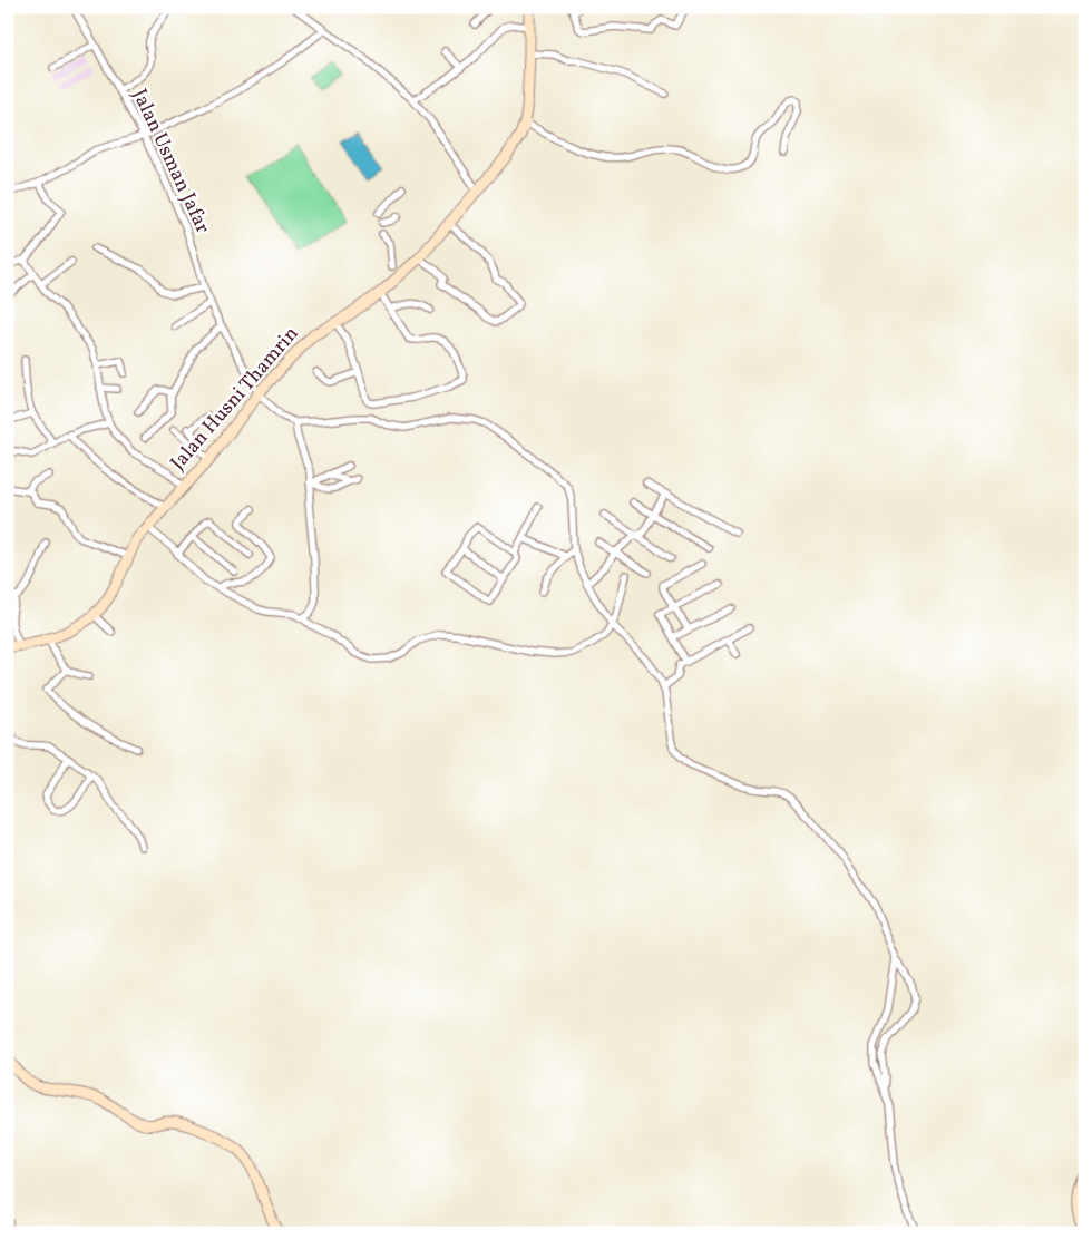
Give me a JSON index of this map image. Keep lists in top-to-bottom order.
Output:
{
  "streets": {
    "street": ["Jalan Usman Jafar", "Jalan Husni Thamrin"]
  },
  "crossings": [
    ["Jalan Usman Jafar", "Jalan Husni Thamrin"]
  ]
}
